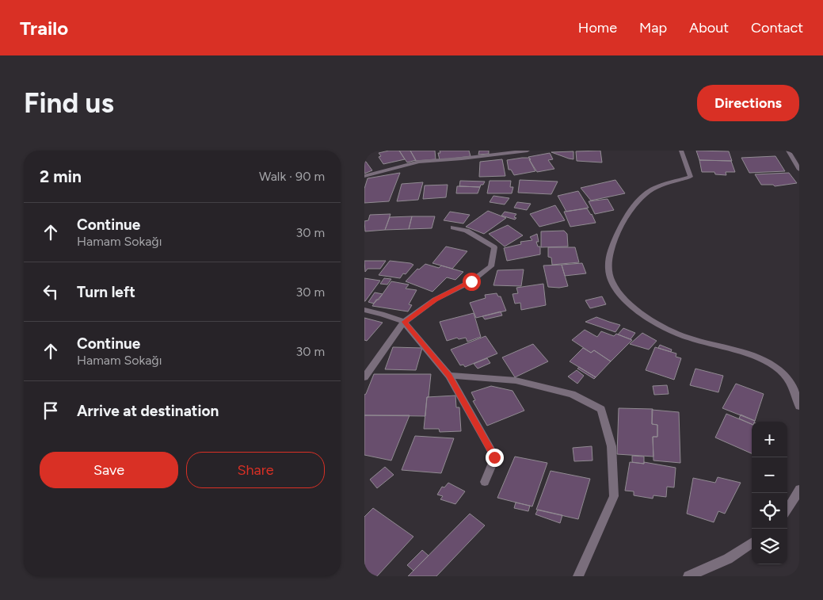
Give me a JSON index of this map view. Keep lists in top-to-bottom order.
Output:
{
  "page": {
    "header": "Trailo",
    "nav": [
      "Home",
      "Map",
      "About",
      "Contact"
    ],
    "buttons": [
      "Directions",
      ["Save", "Share"]
    ],
    "title": "Find us",
    "heading": ["2 min", "Walk · 90 m"],
    "list": [
      ["Continue", "Hamam Sokağı", "30 m"],
      ["Turn left", "30 m"],
      ["Continue", "Hamam Sokağı", "30 m"],
      "Arrive at destination"
    ],
    "map_buttons": ["+", "−"]
  }
}
